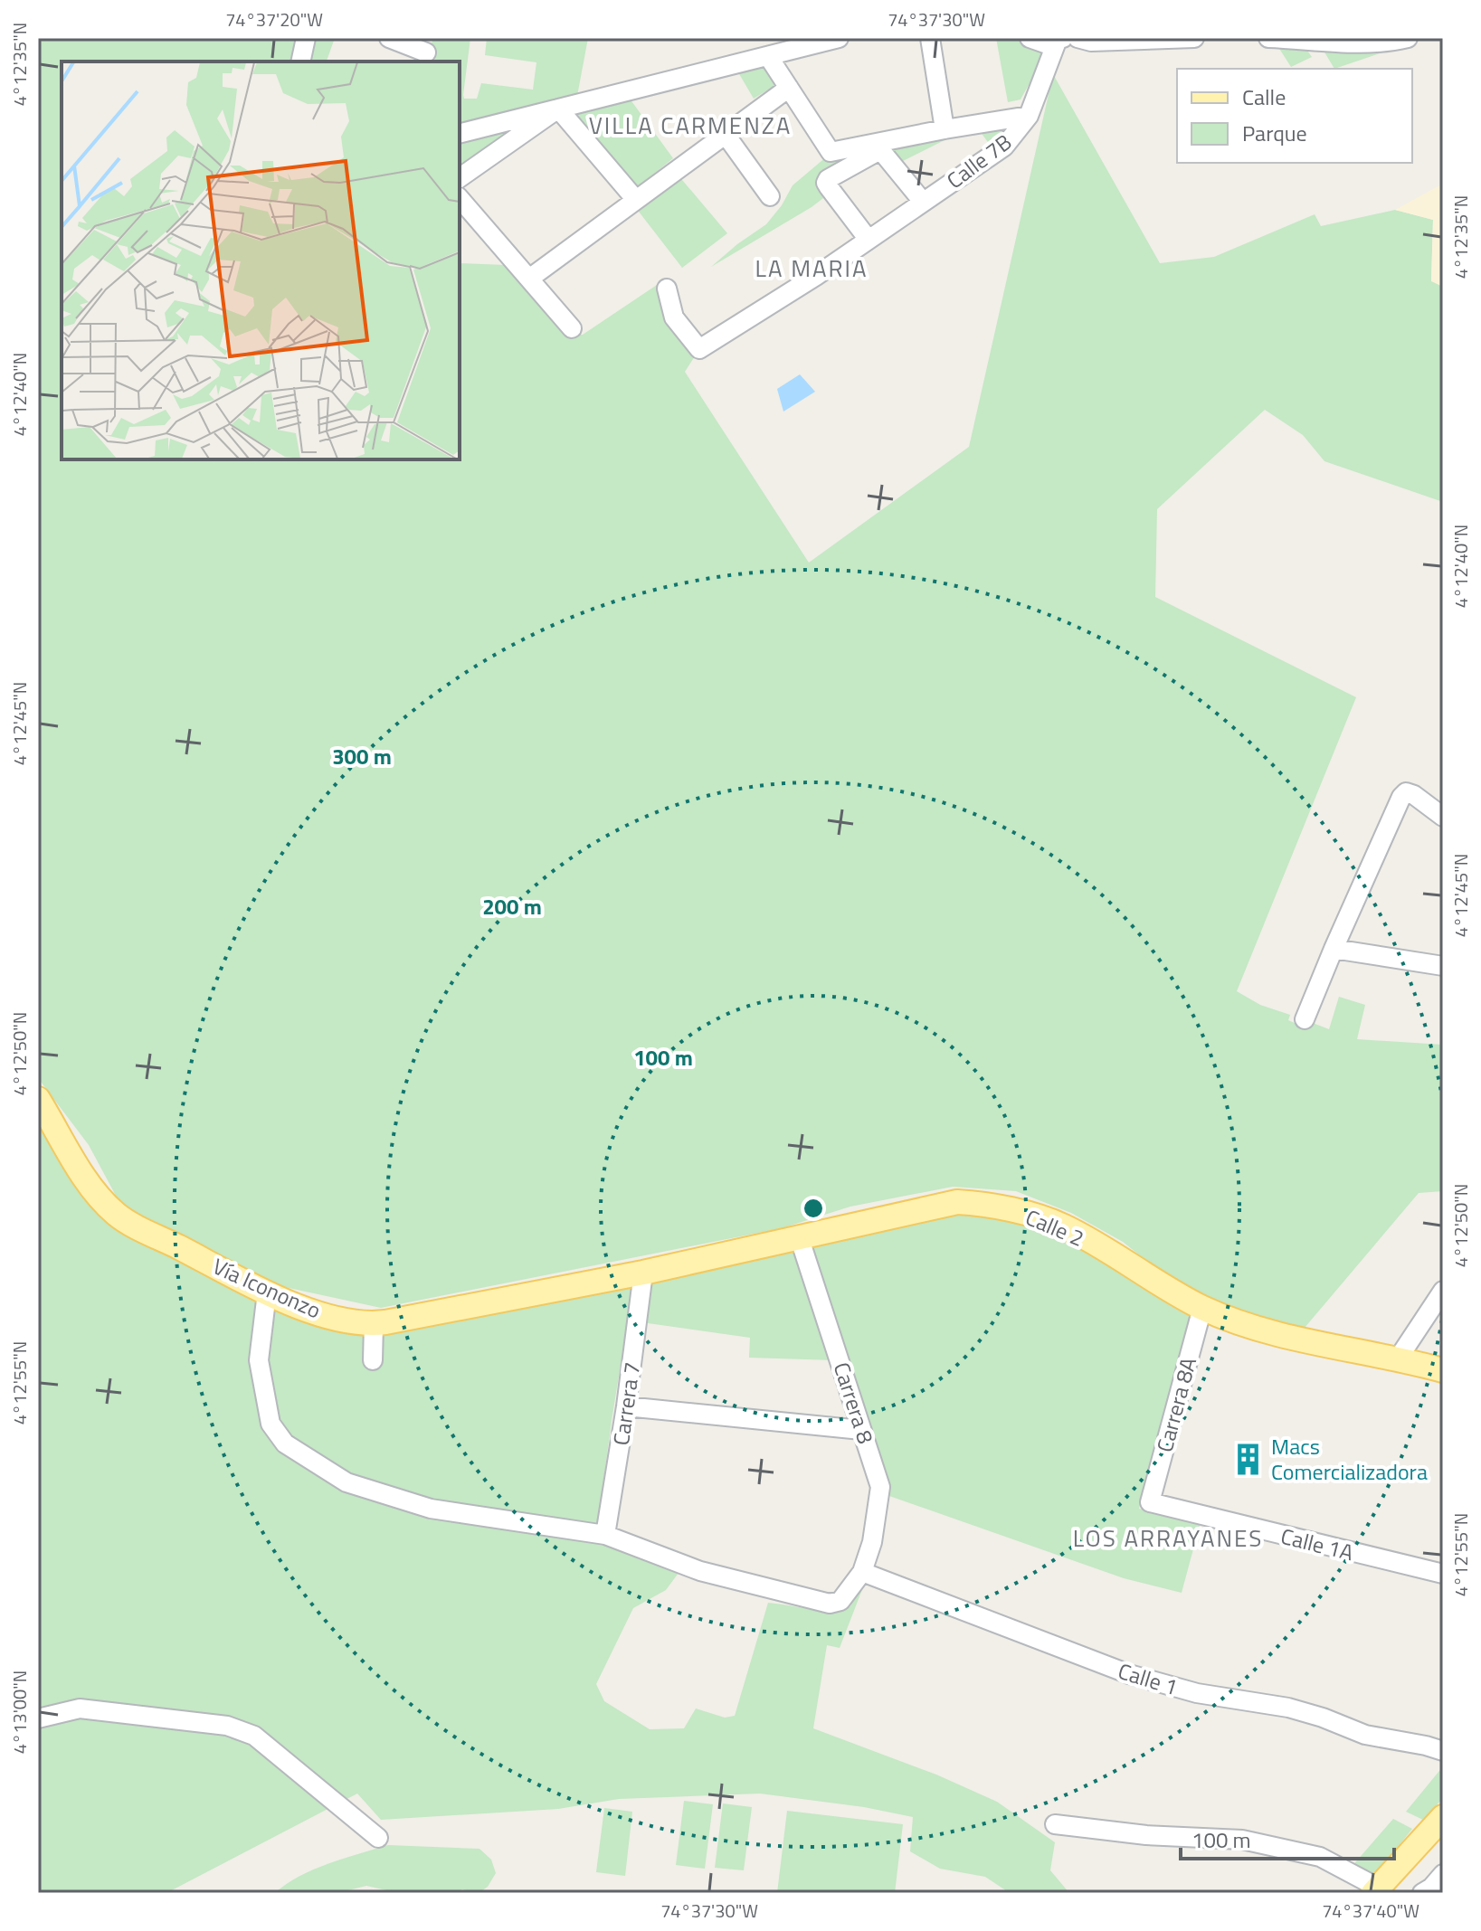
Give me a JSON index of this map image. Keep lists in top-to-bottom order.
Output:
{
  "streets": {
    "main road": ["Calle 2", "Vía Icononzo"],
    "street": [
      "Calle 7B",
      "Carrera 8",
      "Carrera 7",
      "Carrera 8A",
      "Calle 1A",
      "Calle 1"
    ]
  },
  "crossings": [
    ["Calle 2", "Vía Icononzo"],
    ["Calle 2", "Carrera 8"],
    ["Calle 2", "Carrera 7"],
    ["Calle 2", "Carrera 8A"],
    ["Vía Icononzo", "Carrera 8"],
    ["Vía Icononzo", "Carrera 7"],
    ["Carrera 8", "Carrera 7"],
    ["Carrera 8", "Calle 1"],
    ["Carrera 8A", "Calle 1A"]
  ],
  "districts": ["VILLA CARMENZA", "LA MARIA", "LOS ARRAYANES"],
  "places": {
    "building": ["Macs Comercializadora"]
  },
  "legend": ["Calle", "Parque"],
  "scale_bar": "100 m",
  "coordinates": [
    "74°37'20\"W",
    "74°37'30\"W",
    "4°12'35\"N",
    "4°12'40\"N",
    "4°12'45\"N",
    "4°12'50\"N",
    "4°12'55\"N",
    "4°13'00\"N",
    "74°37'40\"W"
  ],
  "rings": ["300 m", "200 m", "100 m"]
}
